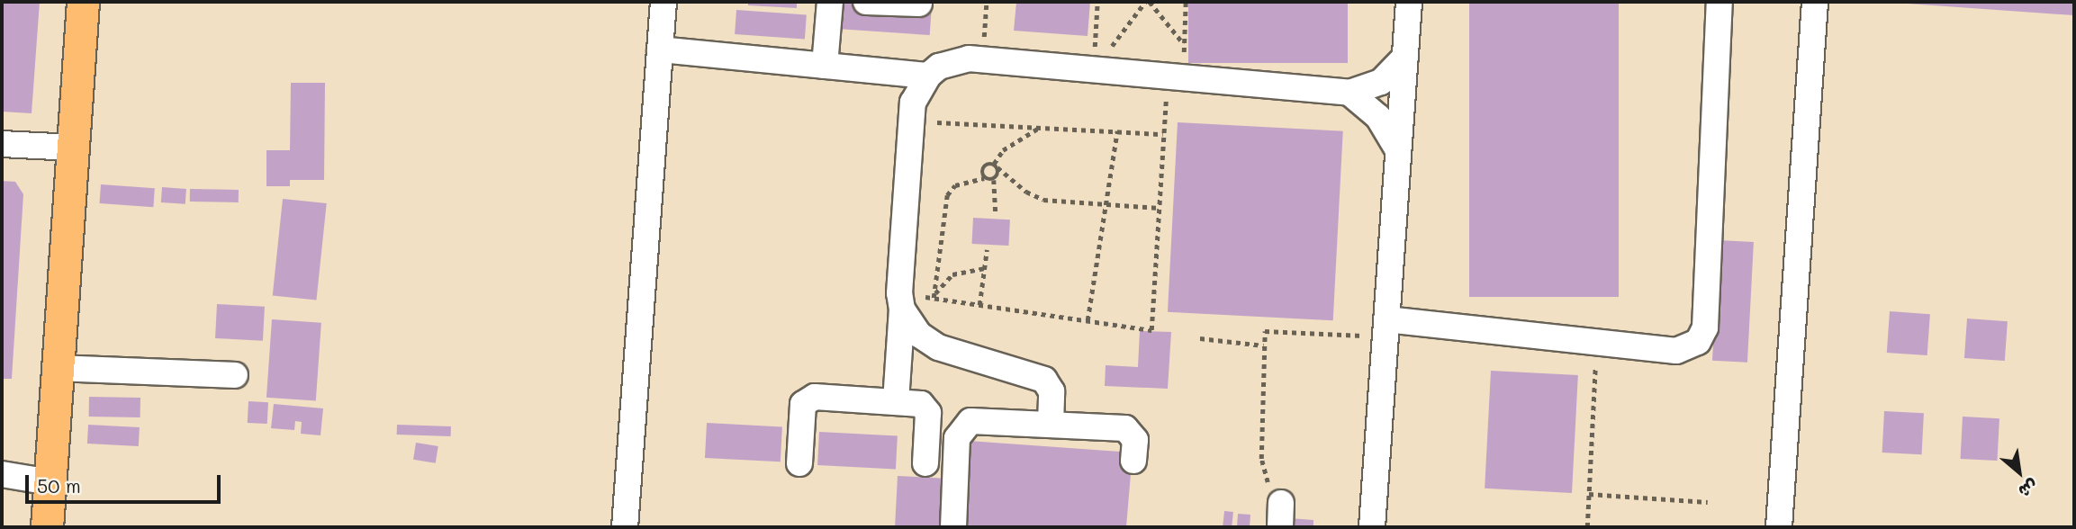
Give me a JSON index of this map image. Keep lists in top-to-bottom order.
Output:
{
  "scale_bar": "50 m",
  "north": "bottom right"
}
